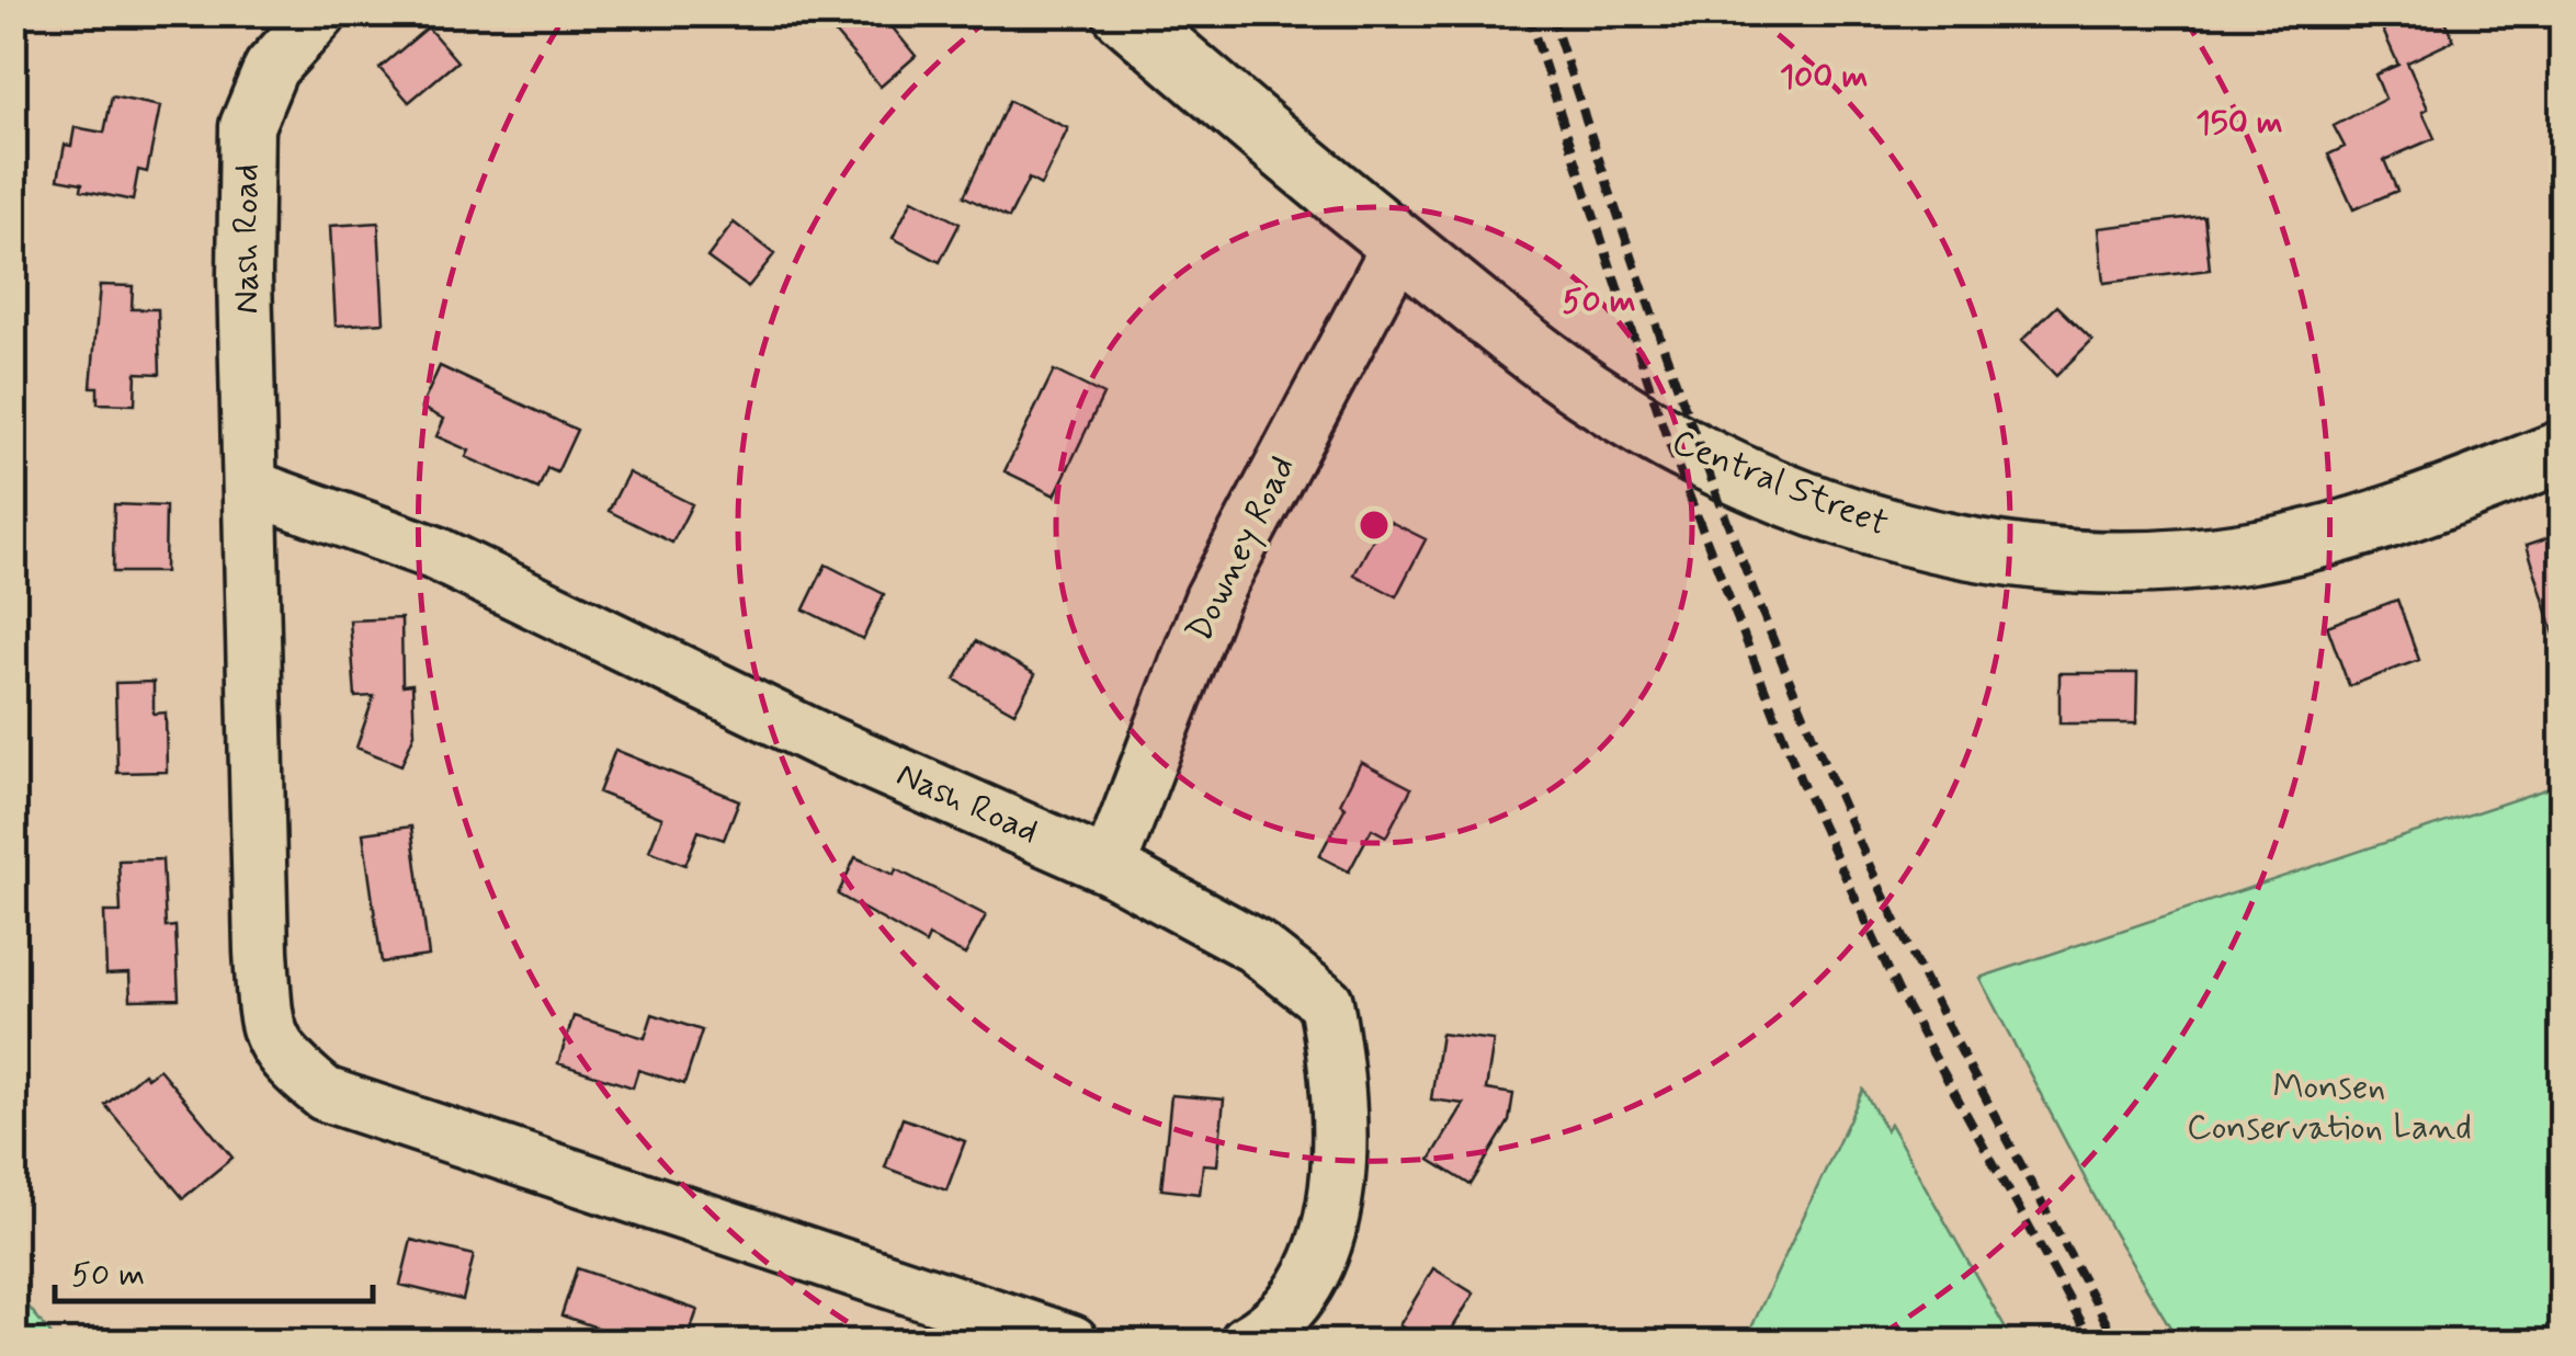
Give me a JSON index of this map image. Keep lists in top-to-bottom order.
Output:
{
  "streets": {
    "street": ["Nash Road", "Central Street", "Downey Road"]
  },
  "crossings": [
    ["Nash Road", "Downey Road"],
    ["Central Street", "Downey Road"]
  ],
  "parks": ["Monsen Conservation Land"],
  "scale_bar": "50 m",
  "rings": ["100 m", "150 m", "50 m"]
}
